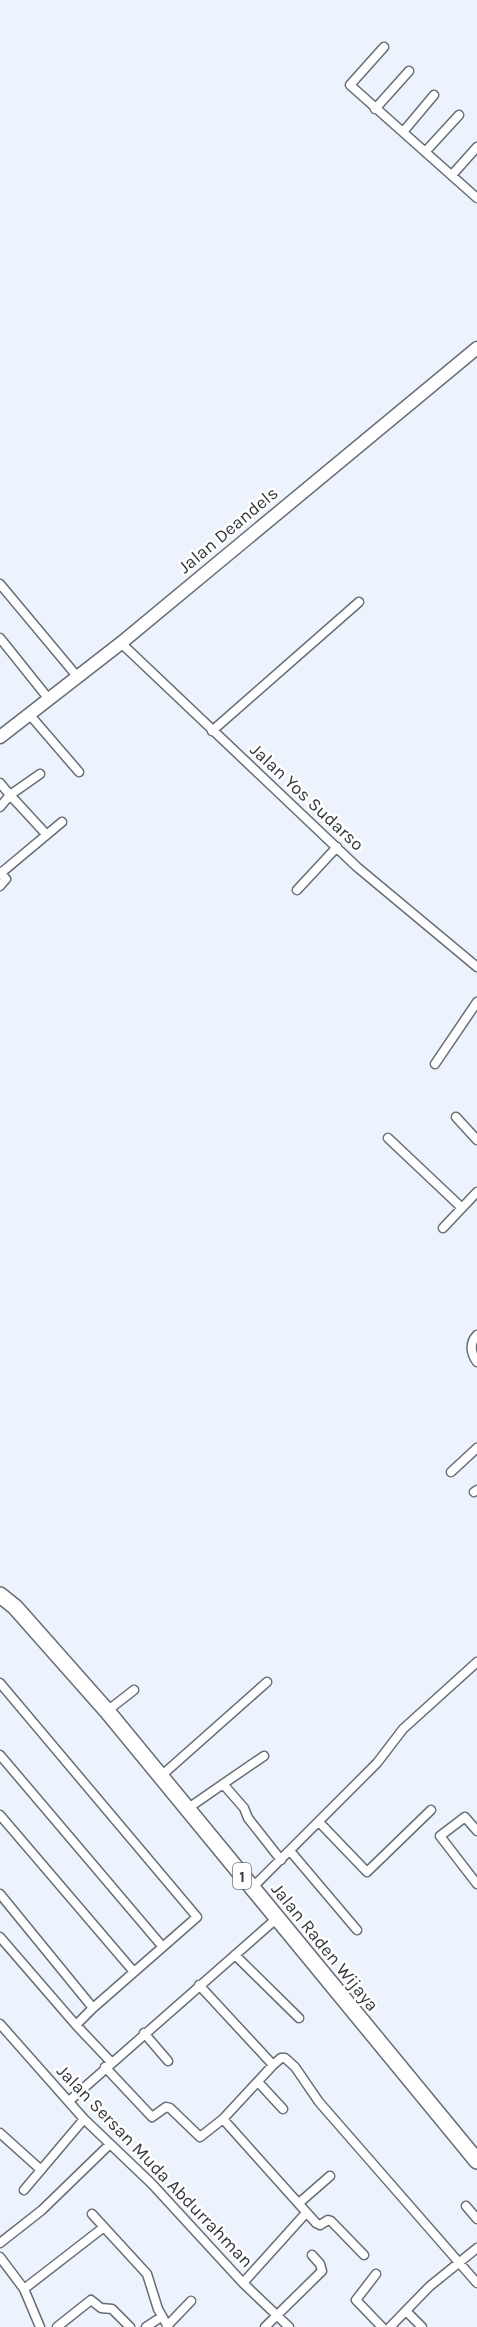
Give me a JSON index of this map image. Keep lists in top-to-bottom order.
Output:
{
  "streets": {
    "highway": ["1", "Jalan Raden Wijaya"],
    "street": ["Jalan Deandels", "Jalan Yos Sudarso", "Jalan Sersan Muda Abdurrahman"]
  },
  "crossings": [
    ["Jalan Deandels", "Jalan Yos Sudarso"]
  ]
}
